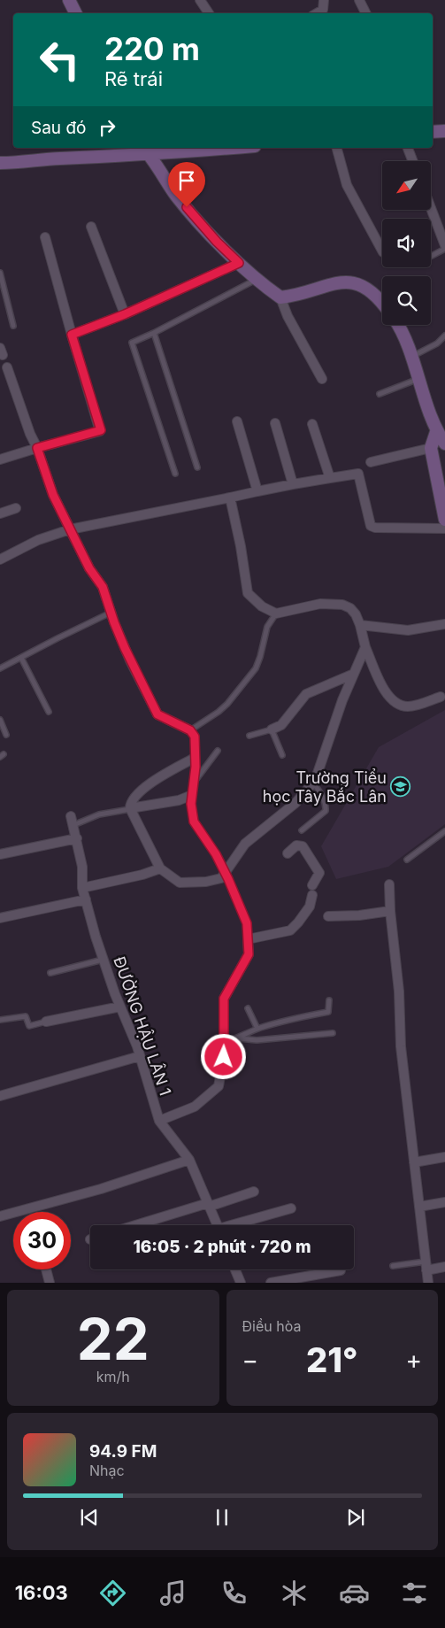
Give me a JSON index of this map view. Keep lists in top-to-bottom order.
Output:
{
  "streets": {
    "street": ["ĐƯỜNG HẬU LÂN 1"]
  },
  "places": {
    "school or university": ["Trường Tiểu học Tây Bắc Lân"]
  },
  "north": "bottom left",
  "page": {
    "turn": ["220 m", "Rẽ trái"],
    "then": "Sau đó",
    "limit": "30",
    "trip": "16:05 · 2 phút · 720 m",
    "tile": [
      ["22", "km/h"],
      "Điều hòa"
    ],
    "heat": ["−", "21°", "+"],
    "song": ["94.9 FM", "Nhạc"],
    "tabs": "16:03"
  }
}
